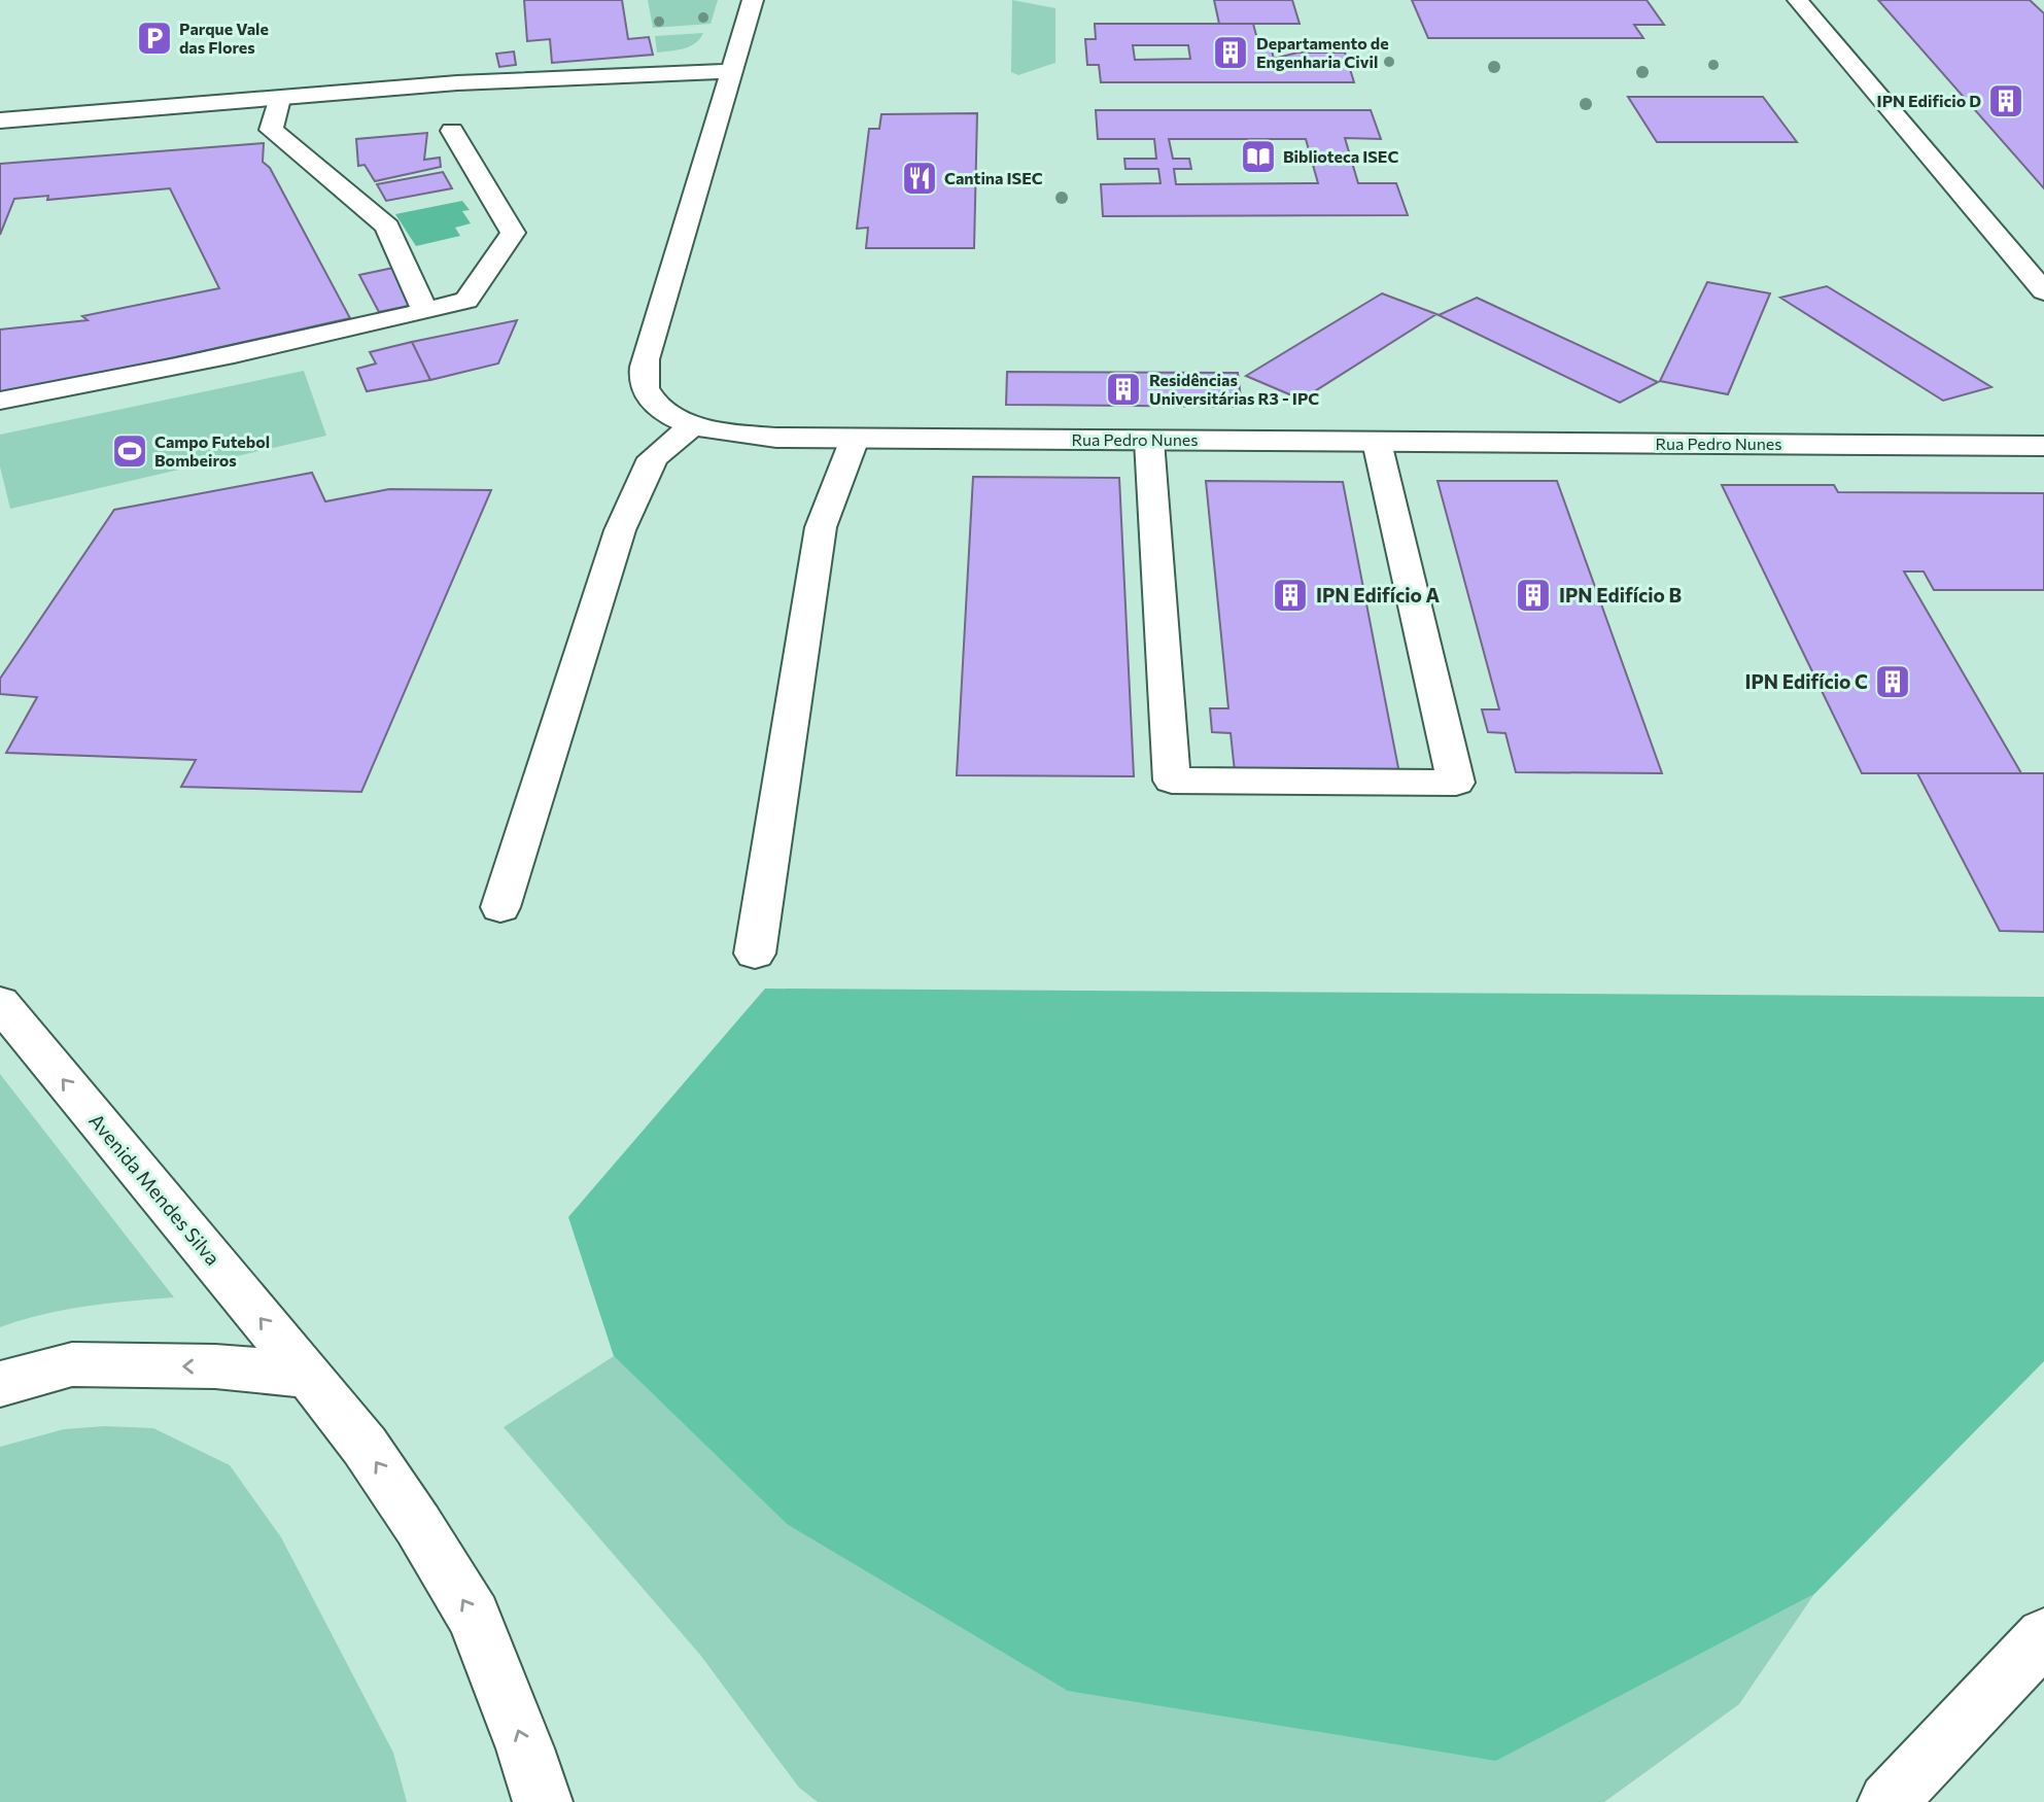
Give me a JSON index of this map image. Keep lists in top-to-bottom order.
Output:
{
  "streets": {
    "street": ["Rua Pedro Nunes", "Avenida Mendes Silva"]
  },
  "one_way": ["Avenida Mendes Silva"],
  "places": {
    "parking": ["Parque Vale das Flores"],
    "building": [
      "Departamento de Engenharia Civil",
      "IPN Edificio D",
      "Residências Universitárias R3 - IPC",
      "IPN Edifício A",
      "IPN Edifício B",
      "IPN Edifício C"
    ],
    "library": ["Biblioteca ISEC"],
    "restaurant": ["Cantina ISEC"],
    "sports": ["Campo Futebol Bombeiros"]
  }
}
